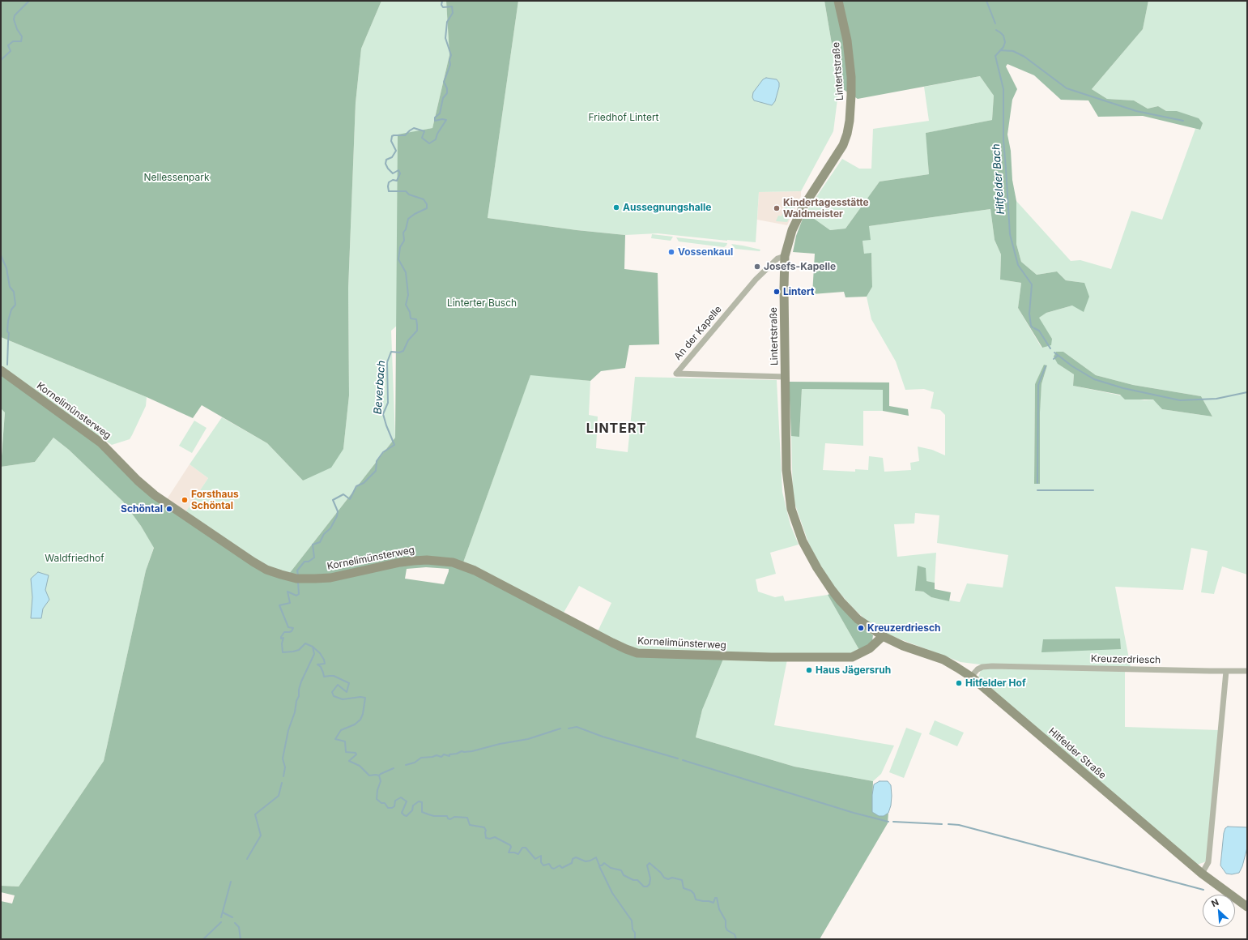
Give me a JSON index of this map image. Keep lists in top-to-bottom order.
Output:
{
  "streets": {
    "main road": ["Lintertstraße", "Kornelimünsterweg", "Hitfelder Straße"],
    "street": ["An der Kapelle", "Kreuzerdriesch"]
  },
  "crossings": [
    ["Lintertstraße", "An der Kapelle"],
    ["Lintertstraße", "Kornelimünsterweg"],
    ["Lintertstraße", "Hitfelder Straße"],
    ["Kornelimünsterweg", "Hitfelder Straße"],
    ["Kreuzerdriesch", "Hitfelder Straße"]
  ],
  "districts": ["LINTERT"],
  "water": ["Hitfelder Bach", "Beverbach"],
  "parks": [
    "Friedhof Lintert",
    "Nellessenpark",
    "Linterter Busch",
    "Waldfriedhof"
  ],
  "places": [
    "Aussegnungshalle",
    "Kindertagesstätte Waldmeister",
    "Vossenkaul",
    "Josefs-Kapelle",
    "Lintert",
    "Forsthaus Schöntal",
    "Schöntal",
    "Kreuzerdriesch",
    "Haus Jägersruh",
    "Hitfelder Hof"
  ],
  "north": "top left"
}
